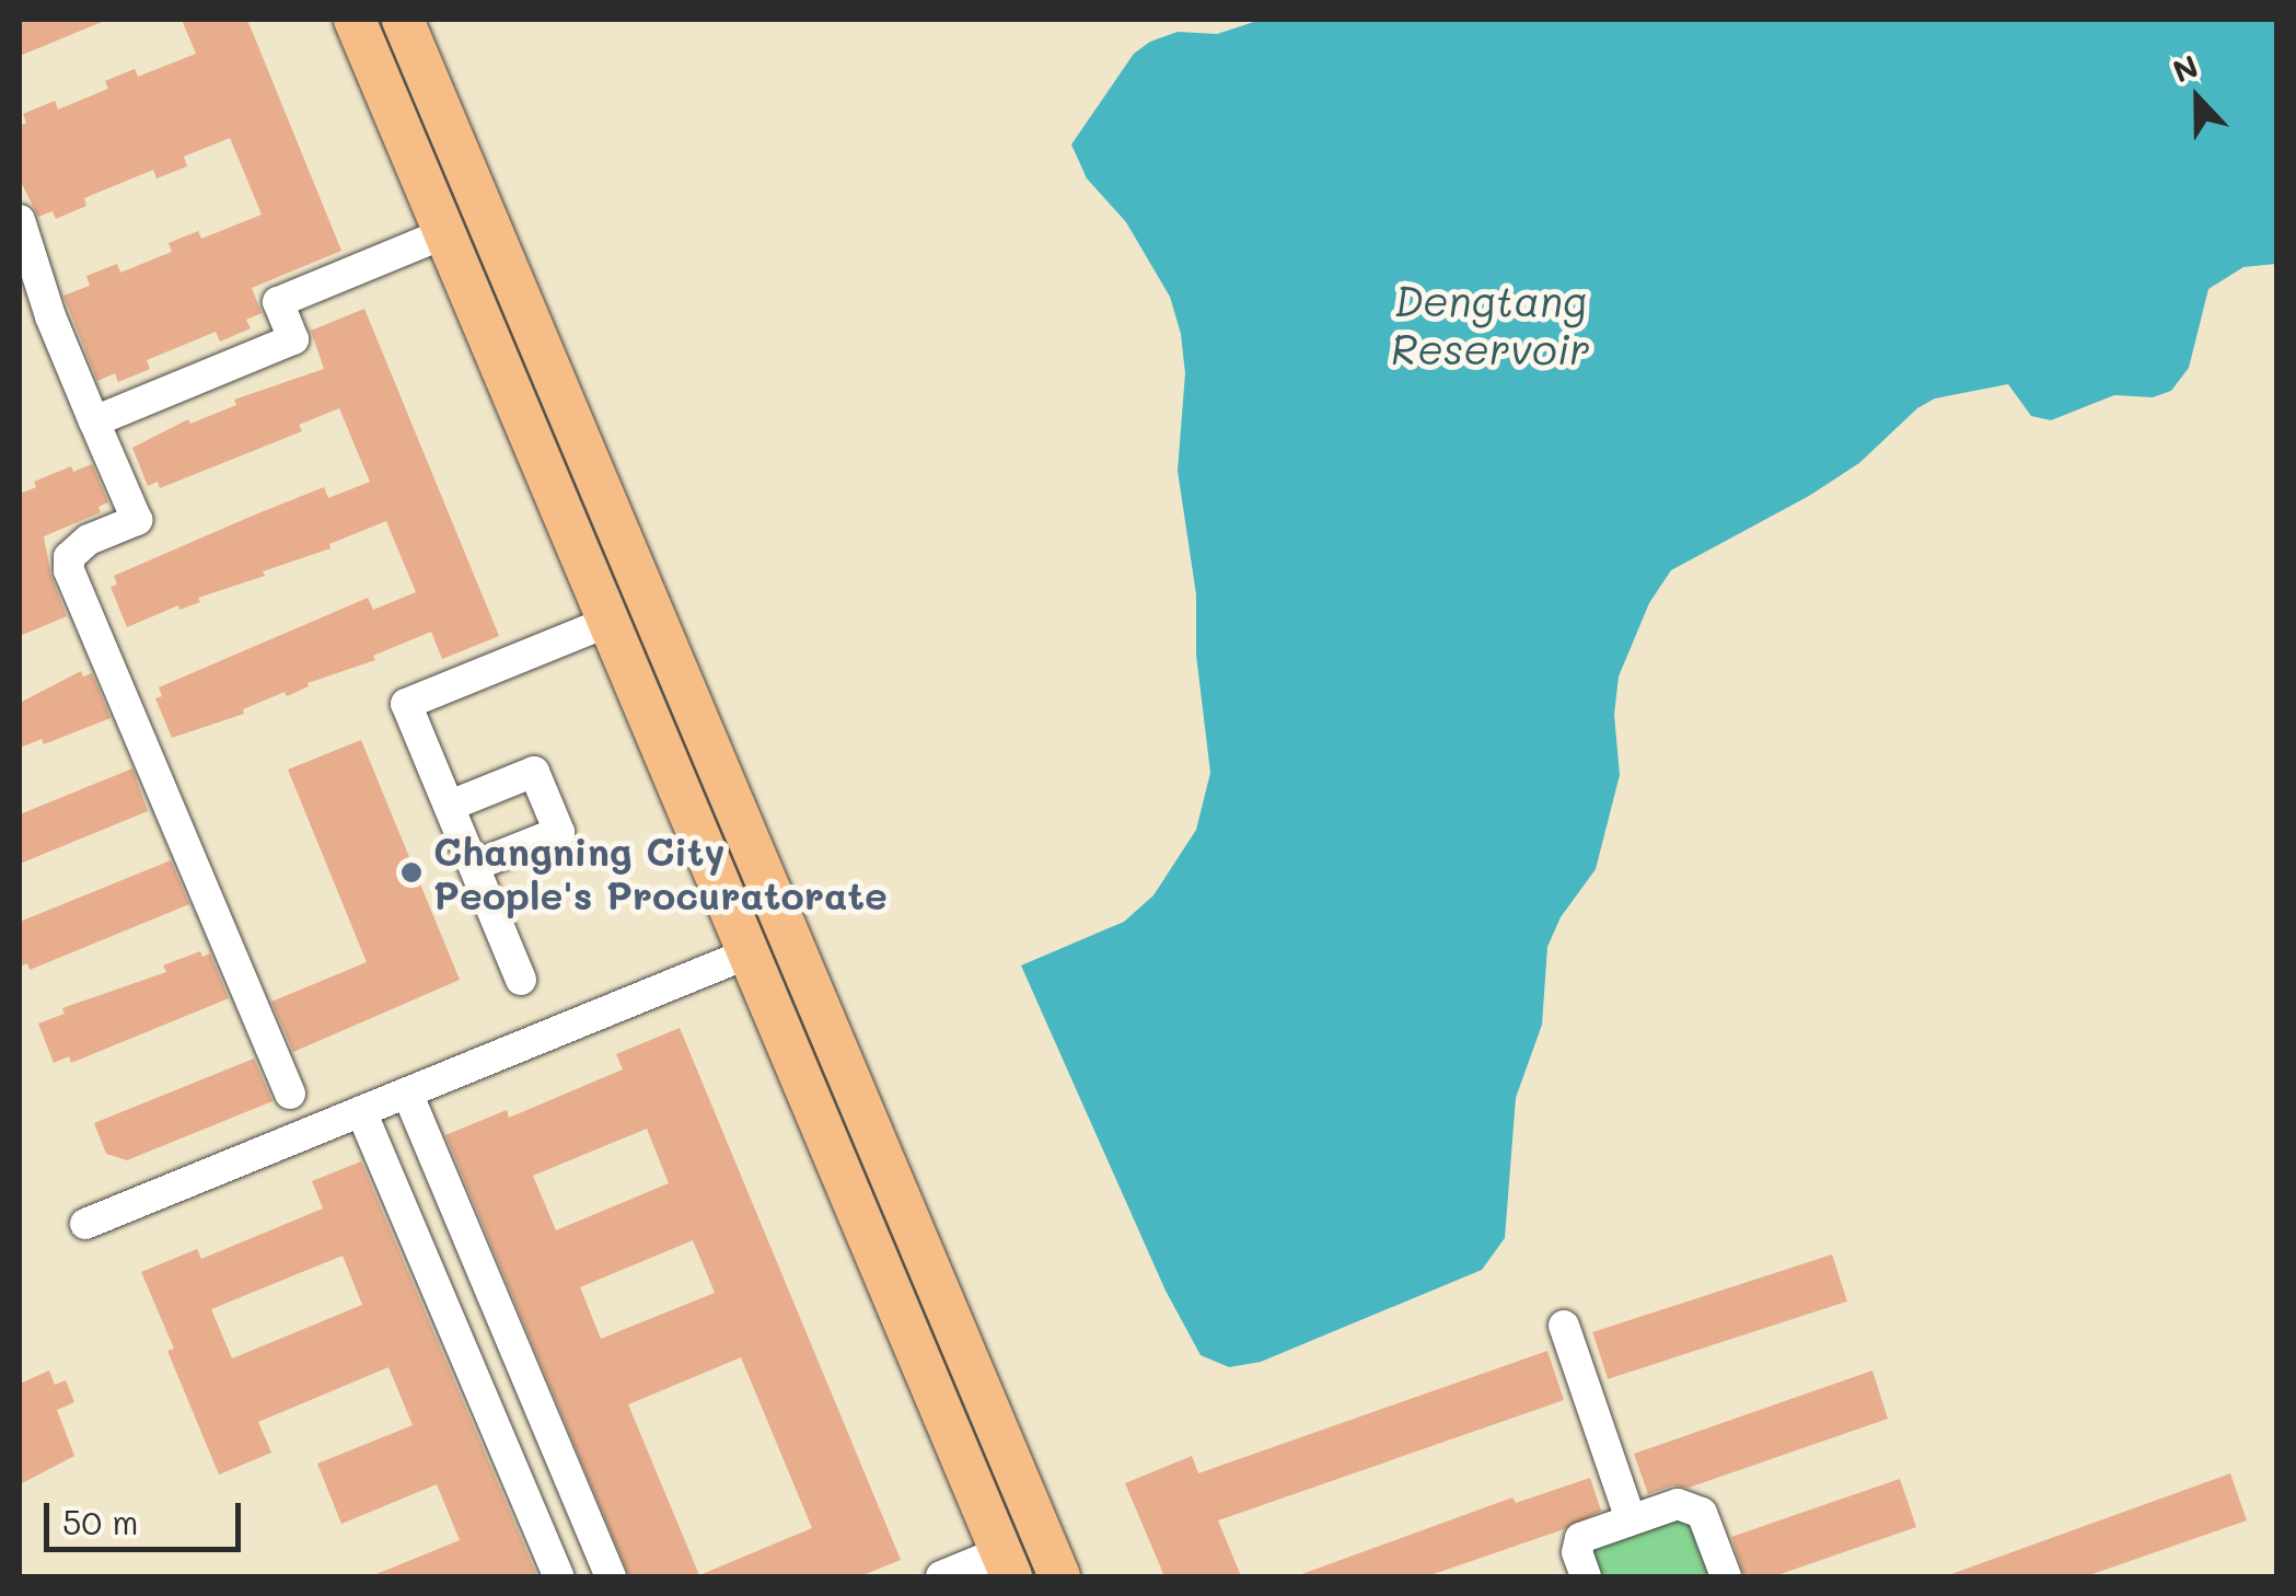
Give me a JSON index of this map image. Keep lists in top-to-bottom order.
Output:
{
  "water": ["Dengtang Reservoir"],
  "places": ["Changning City People's Procuratorate"],
  "scale_bar": "50 m",
  "north": "top"
}
